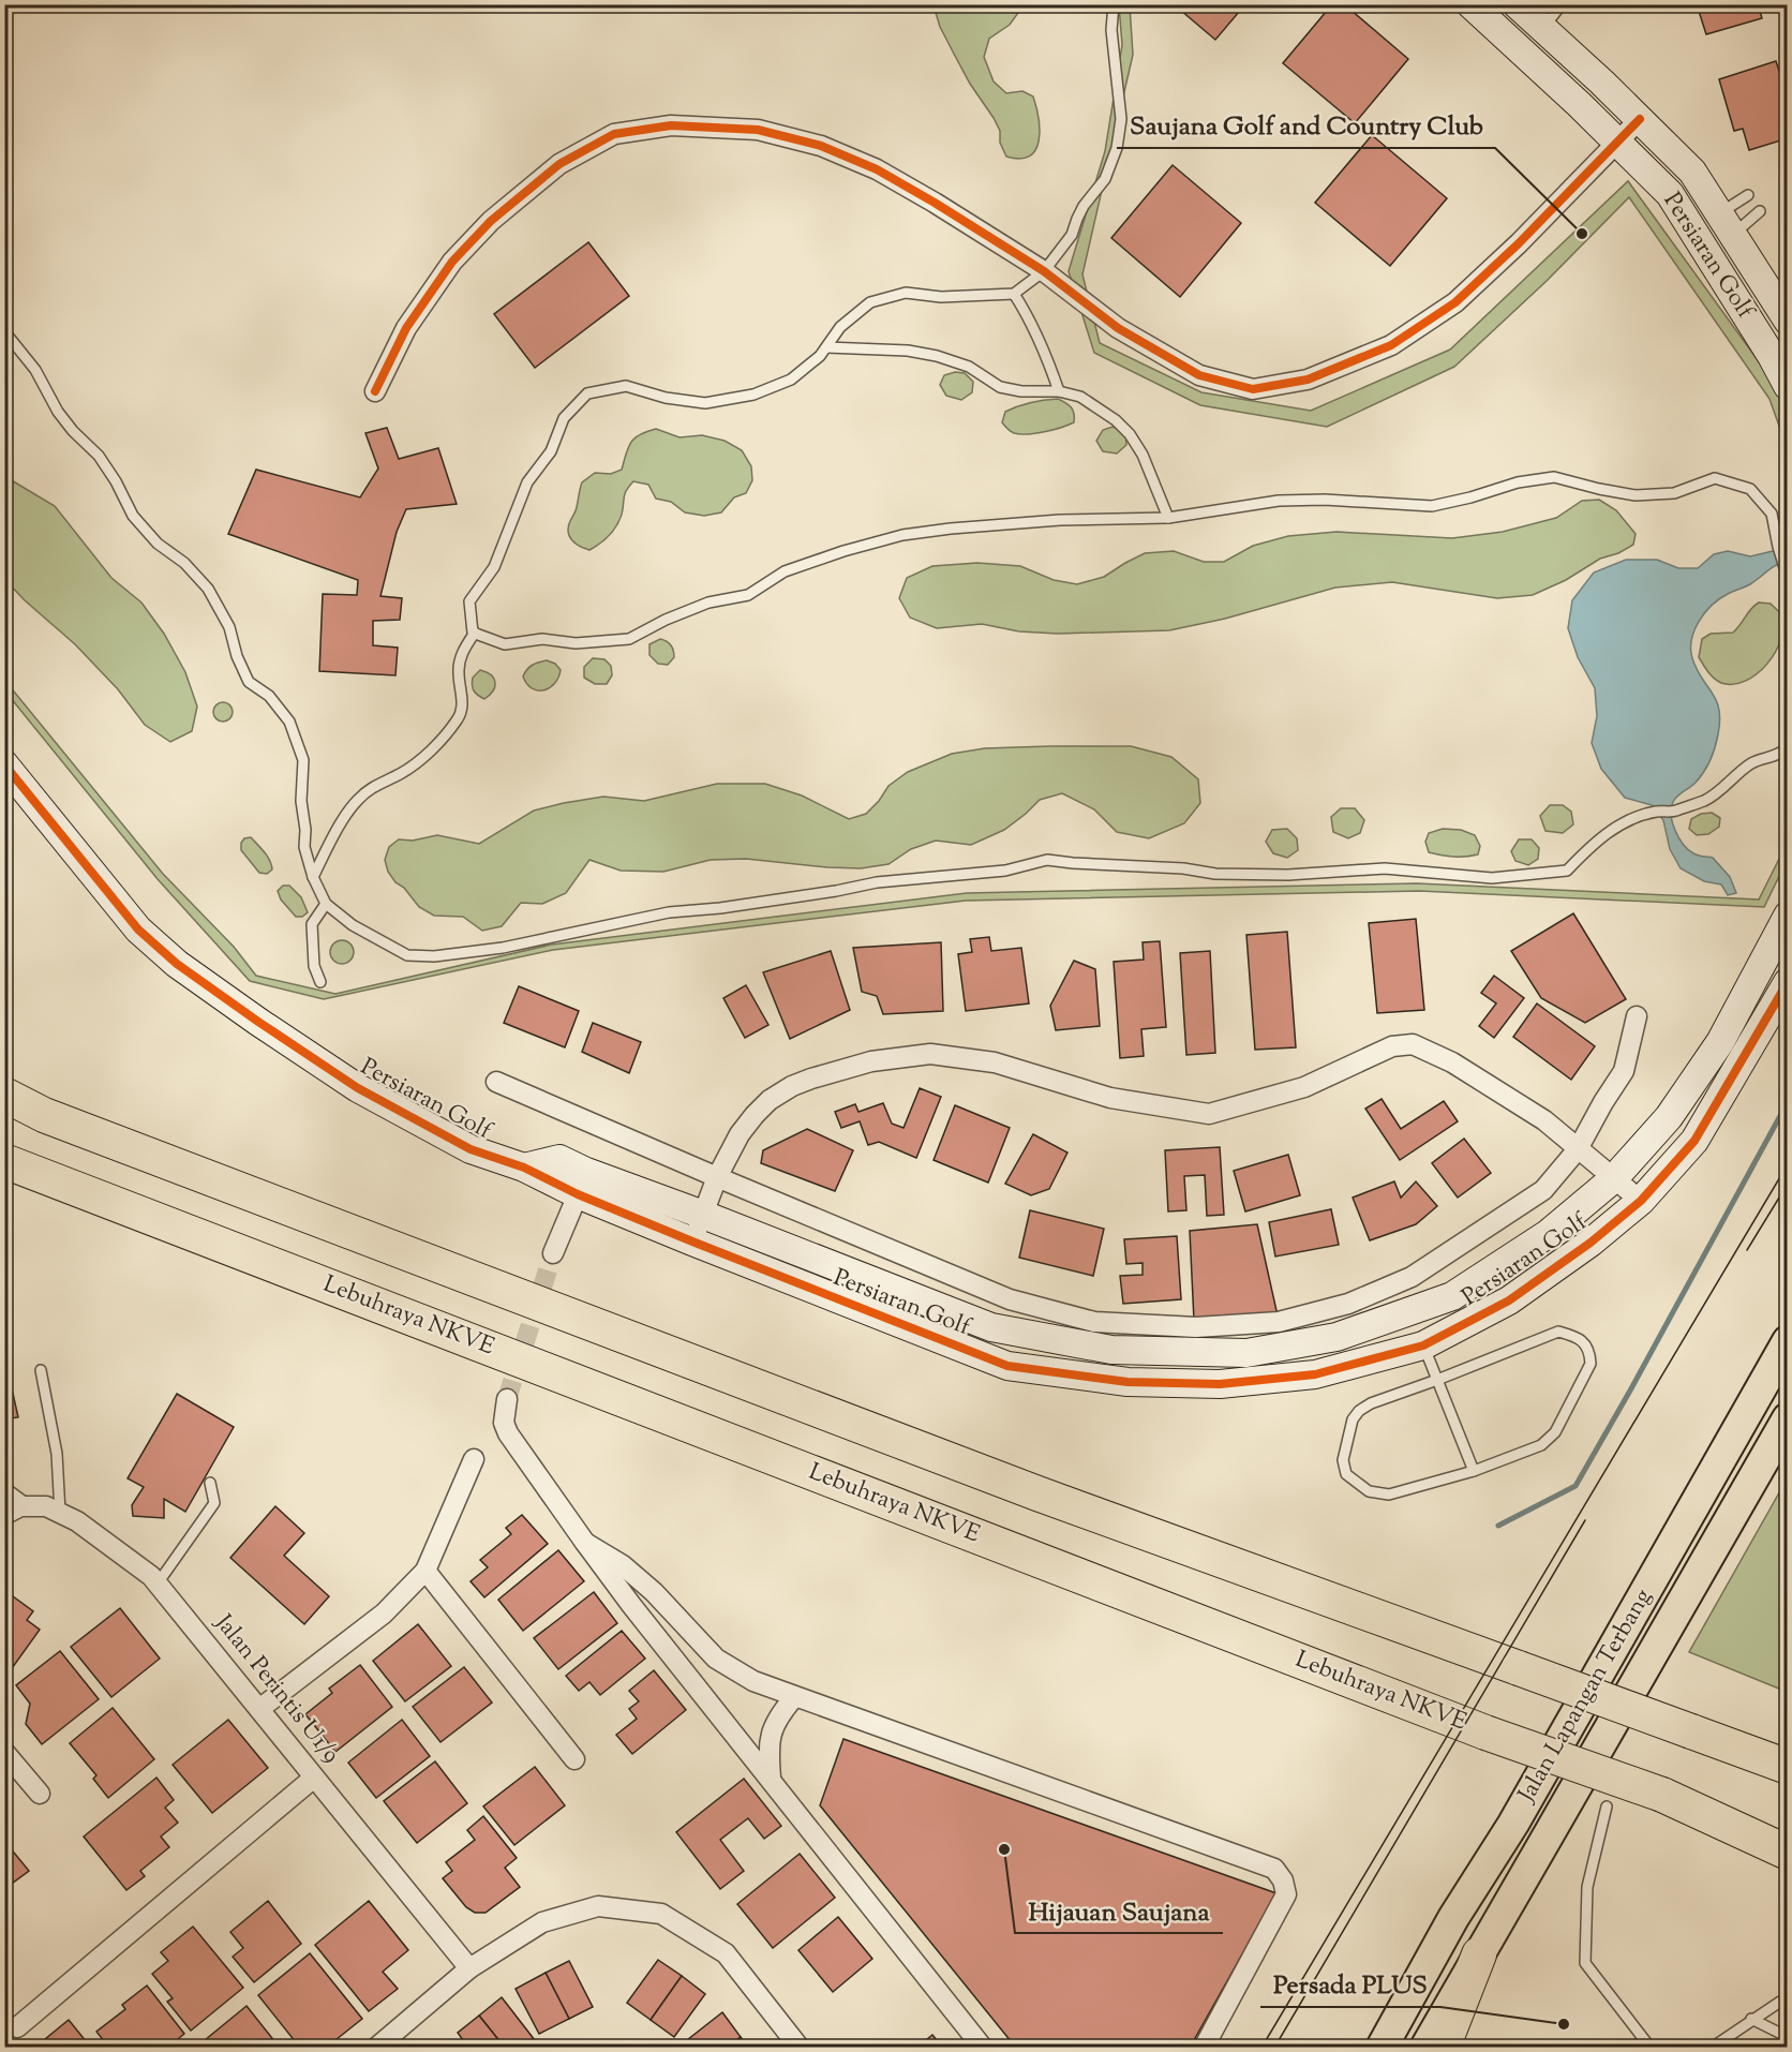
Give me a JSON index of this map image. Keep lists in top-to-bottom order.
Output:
{
  "streets": {
    "highway": ["Lebuhraya NKVE"],
    "main road": ["Jalan Lapangan Terbang"],
    "street": ["Persiaran Golf", "Jalan Perintis U1/9"]
  },
  "places": ["Saujana Golf and Country Club", "Hijauan Saujana", "Persada PLUS"]
}
